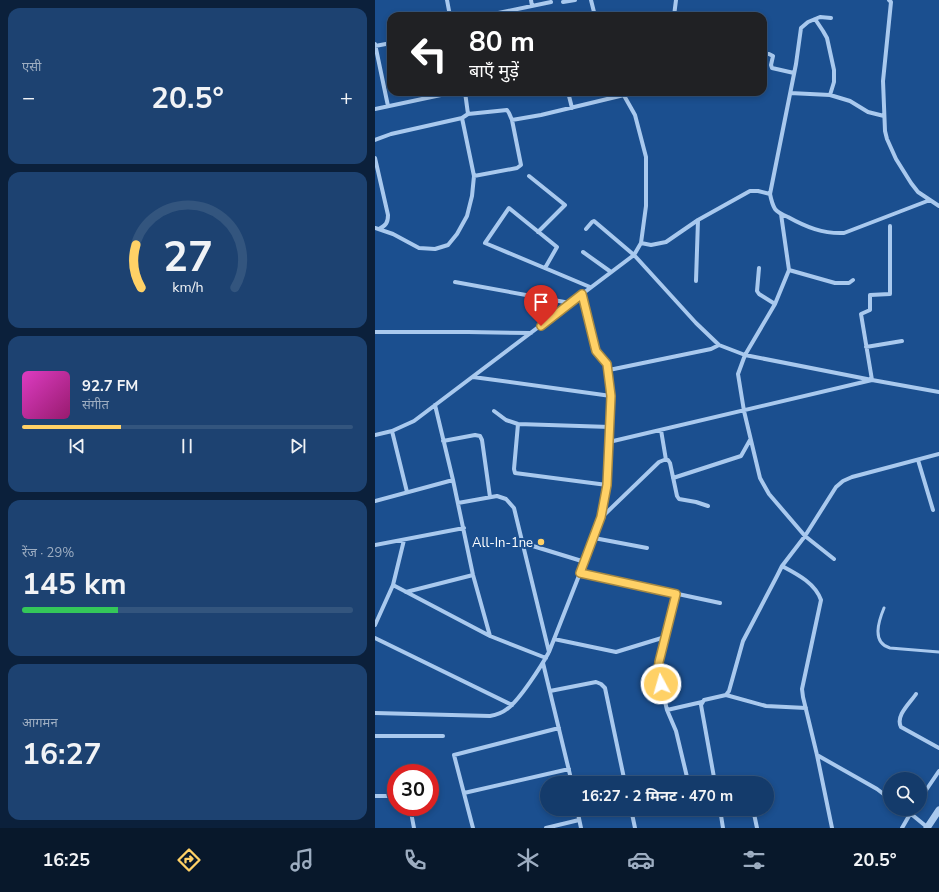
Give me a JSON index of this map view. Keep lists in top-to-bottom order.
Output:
{
  "places": ["All-In-1ne"],
  "page": {
    "tile": [
      "एसी",
      ["रेंज · 29%", "145 km"],
      ["आगमन", "16:27"]
    ],
    "turn": ["80 m", "बाएँ मुड़ें"],
    "heat": ["−", "20.5°", "+"],
    "song": ["92.7 FM", "संगीत"],
    "limit": "30",
    "trip": "16:27 · 2 मिनट · 470 m",
    "tabs": ["16:25", "20.5°"],
    "gauge": ["27", "km/h"]
  }
}
